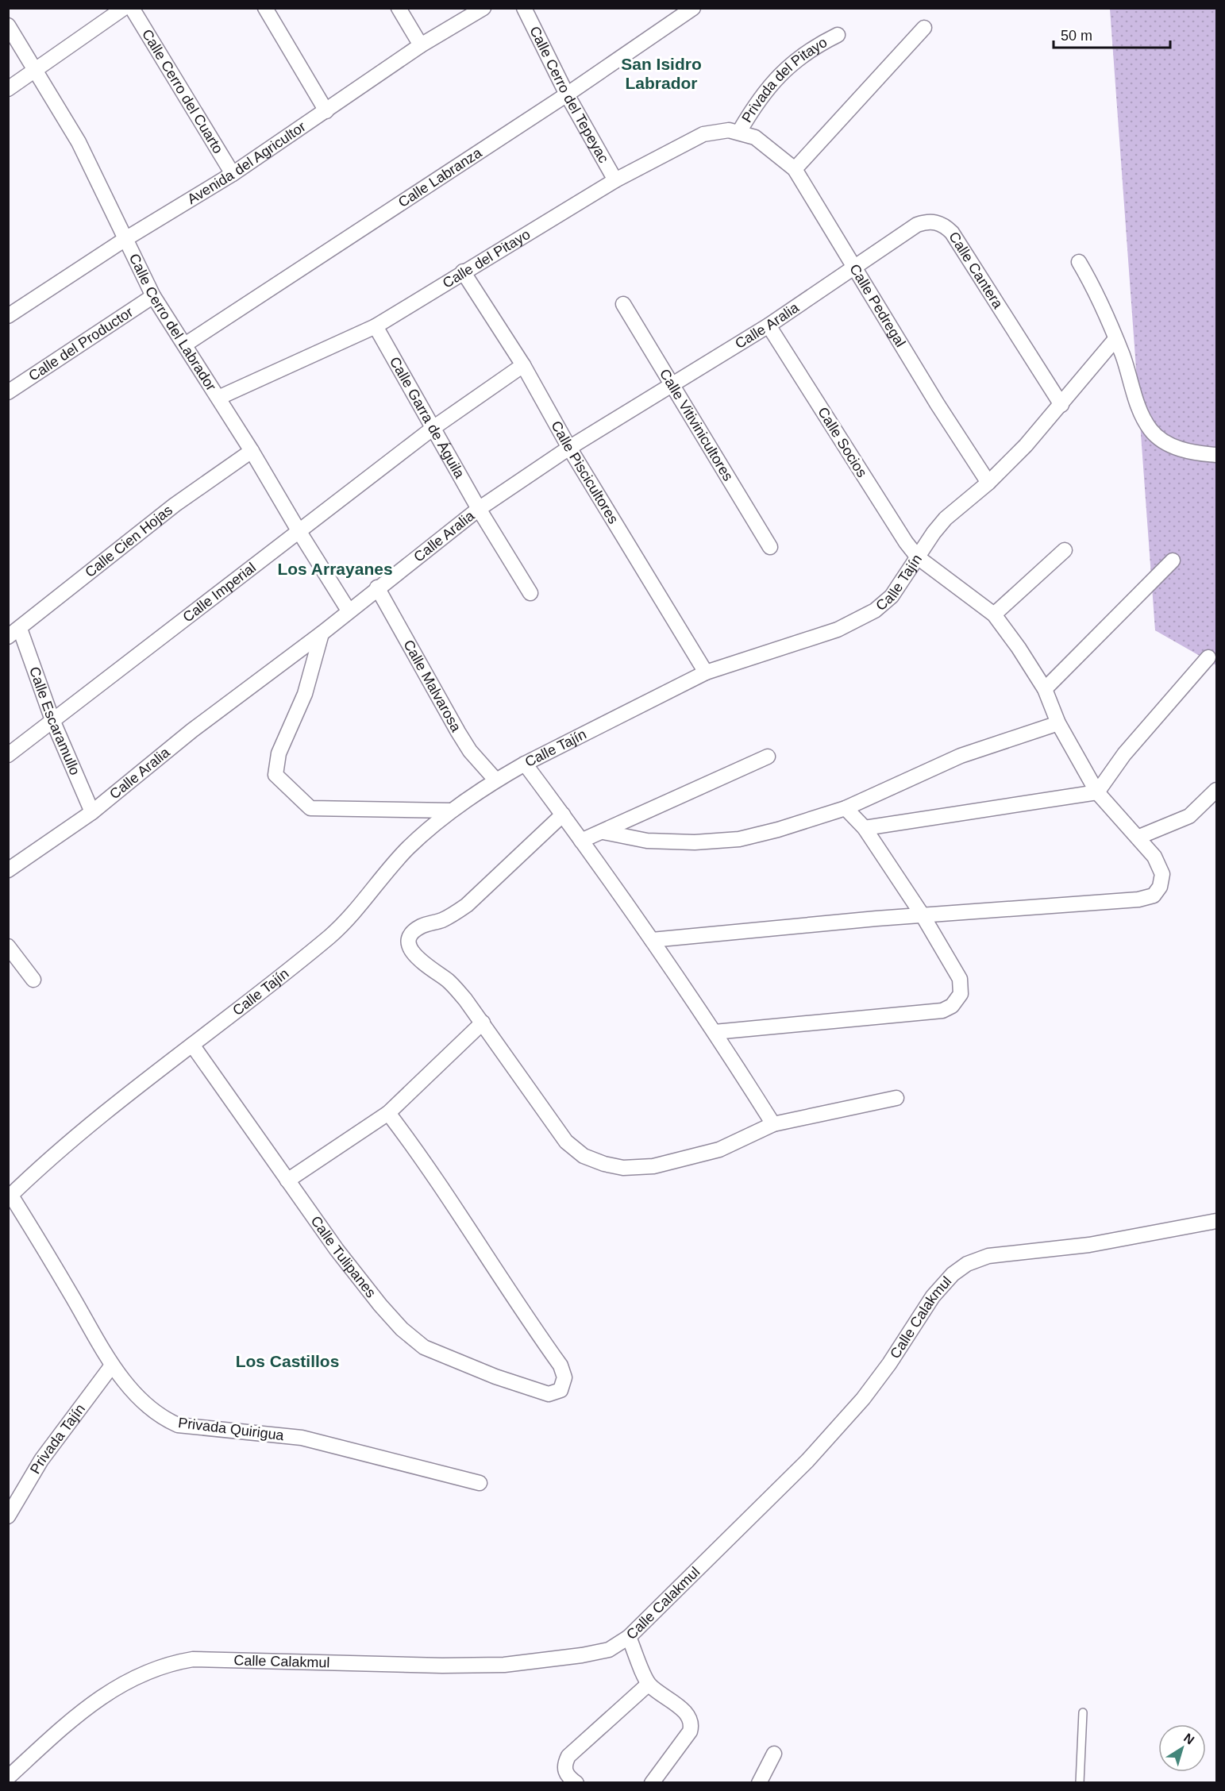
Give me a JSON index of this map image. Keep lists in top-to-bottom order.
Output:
{
  "streets": {
    "street": [
      "Privada del Pitayo",
      "Calle Cerro del Cuarto",
      "Calle Cerro del Tepeyac",
      "Avenida del Agricultor",
      "Calle Labranza",
      "Calle del Pitayo",
      "Calle Cantera",
      "Calle Pedregal",
      "Calle Cerro del Labrador",
      "Calle Aralia",
      "Calle del Productor",
      "Calle Garra de Águila",
      "Calle Vitivinicultores",
      "Calle Socios",
      "Calle Piscicultores",
      "Calle Cien Hojas",
      "Calle Tajín",
      "Calle Imperial",
      "Calle Malvarosa",
      "Calle Escaramullo",
      "Calle Tulipanes",
      "Calle Calakmul",
      "Privada Quirigua",
      "Privada Tajín"
    ]
  },
  "crossings": [
    ["Privada del Pitayo", "Calle del Pitayo"],
    ["Calle Cerro del Cuarto", "Avenida del Agricultor"],
    ["Calle Cerro del Tepeyac", "Calle Labranza"],
    ["Calle Cerro del Tepeyac", "Calle del Pitayo"],
    ["Avenida del Agricultor", "Calle Cerro del Labrador"],
    ["Calle Labranza", "Calle Cerro del Labrador"],
    ["Calle del Pitayo", "Calle Pedregal"],
    ["Calle del Pitayo", "Calle Cerro del Labrador"],
    ["Calle del Pitayo", "Calle Garra de Águila"],
    ["Calle del Pitayo", "Calle Piscicultores"],
    ["Calle Cantera", "Calle Pedregal"],
    ["Calle Cantera", "Calle Aralia"],
    ["Calle Cantera", "Calle Tajín"],
    ["Calle Pedregal", "Calle Aralia"],
    ["Calle Pedregal", "Calle Tajín"],
    ["Calle Cerro del Labrador", "Calle Aralia"],
    ["Calle Cerro del Labrador", "Calle del Productor"],
    ["Calle Cerro del Labrador", "Calle Cien Hojas"],
    ["Calle Cerro del Labrador", "Calle Imperial"],
    ["Calle Aralia", "Calle Garra de Águila"],
    ["Calle Aralia", "Calle Vitivinicultores"],
    ["Calle Aralia", "Calle Socios"],
    ["Calle Aralia", "Calle Piscicultores"],
    ["Calle Aralia", "Calle Malvarosa"],
    ["Calle Aralia", "Calle Escaramullo"],
    ["Calle Garra de Águila", "Calle Imperial"],
    ["Calle Socios", "Calle Tajín"],
    ["Calle Piscicultores", "Calle Tajín"],
    ["Calle Piscicultores", "Calle Imperial"],
    ["Calle Cien Hojas", "Calle Escaramullo"],
    ["Calle Tajín", "Calle Malvarosa"],
    ["Calle Tajín", "Calle Tulipanes"],
    ["Calle Tajín", "Privada Quirigua"],
    ["Calle Imperial", "Calle Escaramullo"],
    ["Privada Quirigua", "Privada Tajín"]
  ],
  "districts": ["San Isidro Labrador", "Los Arrayanes", "Los Castillos"],
  "scale_bar": "50 m",
  "north": "top right"
}
